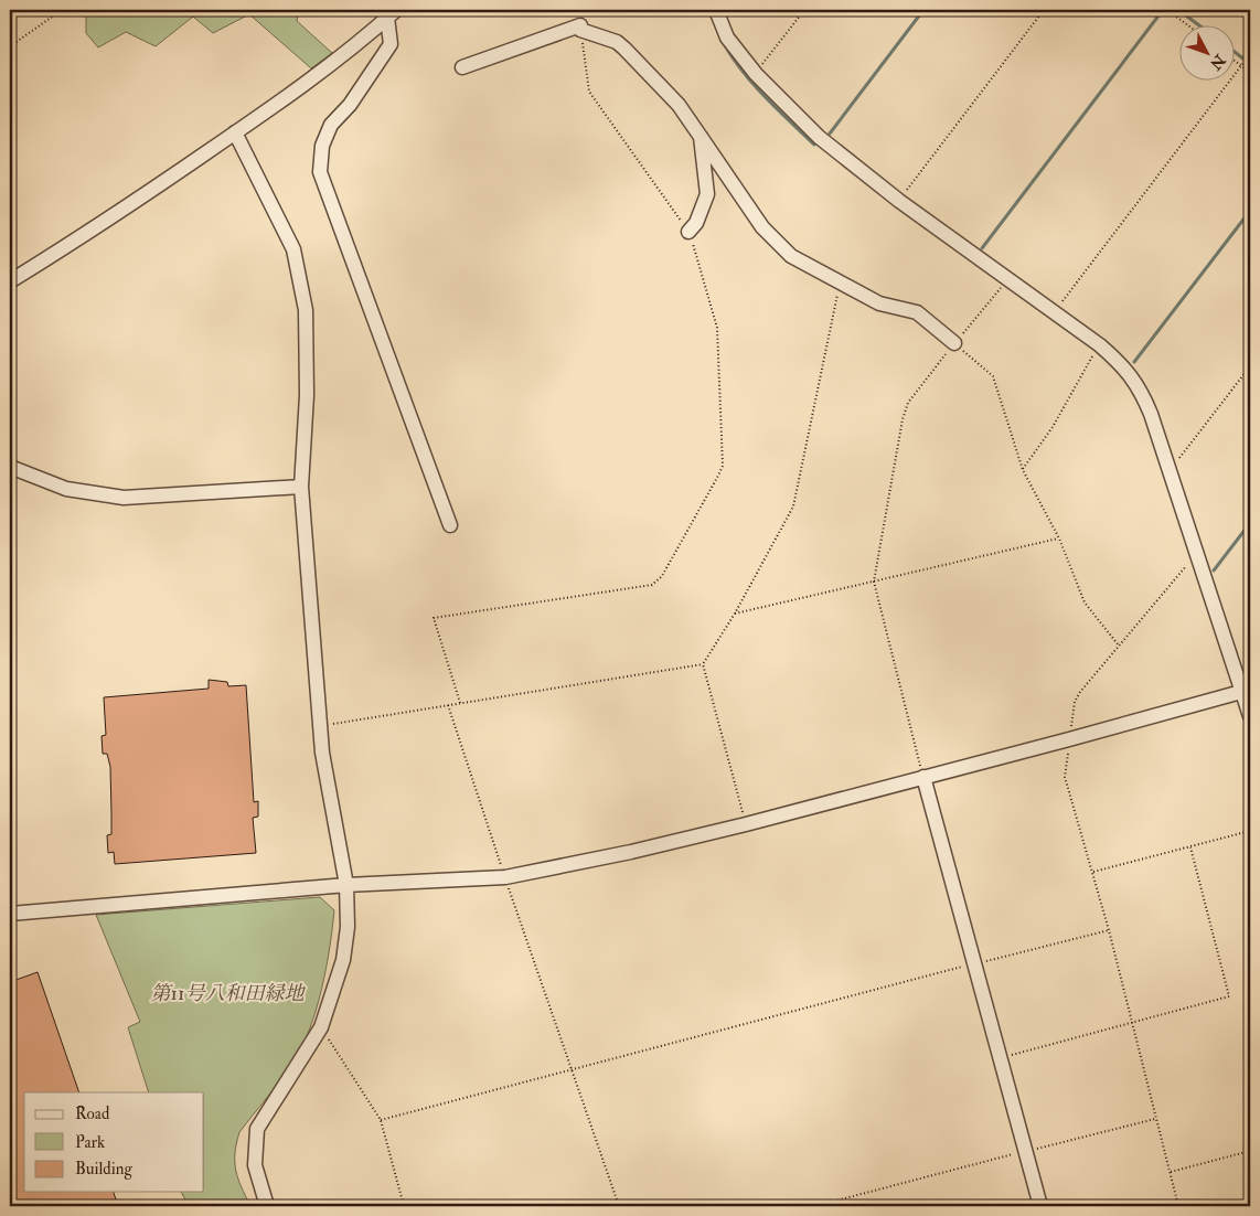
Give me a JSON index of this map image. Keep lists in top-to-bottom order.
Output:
{
  "parks": ["第11号八和田緑地"],
  "legend": ["Road", "Park", "Building"],
  "north": "bottom right"
}
